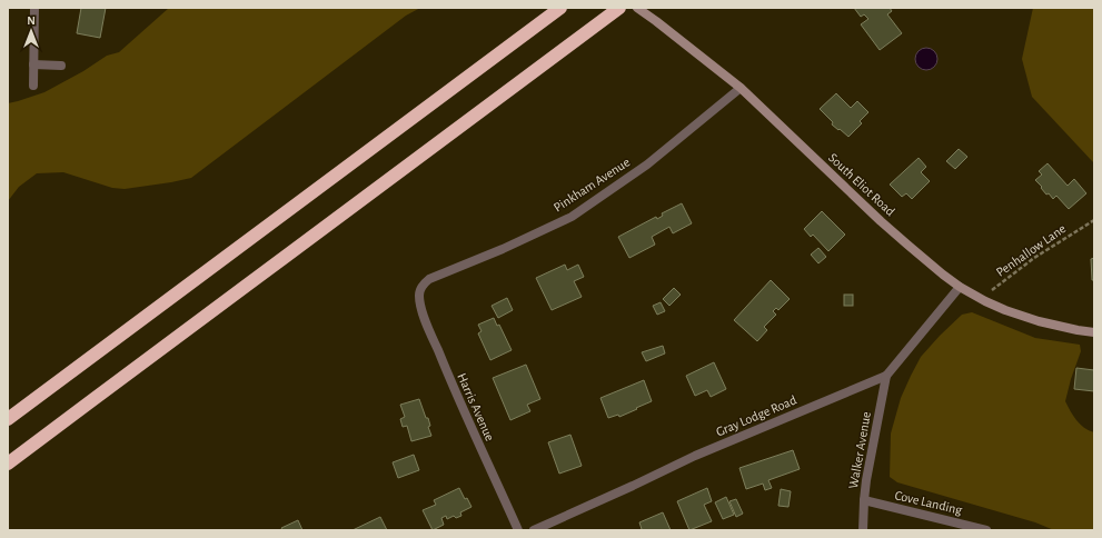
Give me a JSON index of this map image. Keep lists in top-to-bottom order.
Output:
{
  "streets": {
    "main road": ["South Eliot Road"],
    "street": [
      "Pinkham Avenue",
      "Harris Avenue",
      "Gray Lodge Road",
      "Walker Avenue",
      "Cove Landing"
    ],
    "path": ["Penhallow Lane"]
  },
  "crossings": [
    ["Pinkham Avenue", "South Eliot Road"],
    ["Pinkham Avenue", "Harris Avenue"],
    ["South Eliot Road", "Penhallow Lane"],
    ["South Eliot Road", "Gray Lodge Road"],
    ["Gray Lodge Road", "Walker Avenue"],
    ["Walker Avenue", "Cove Landing"]
  ],
  "north": "top"
}
